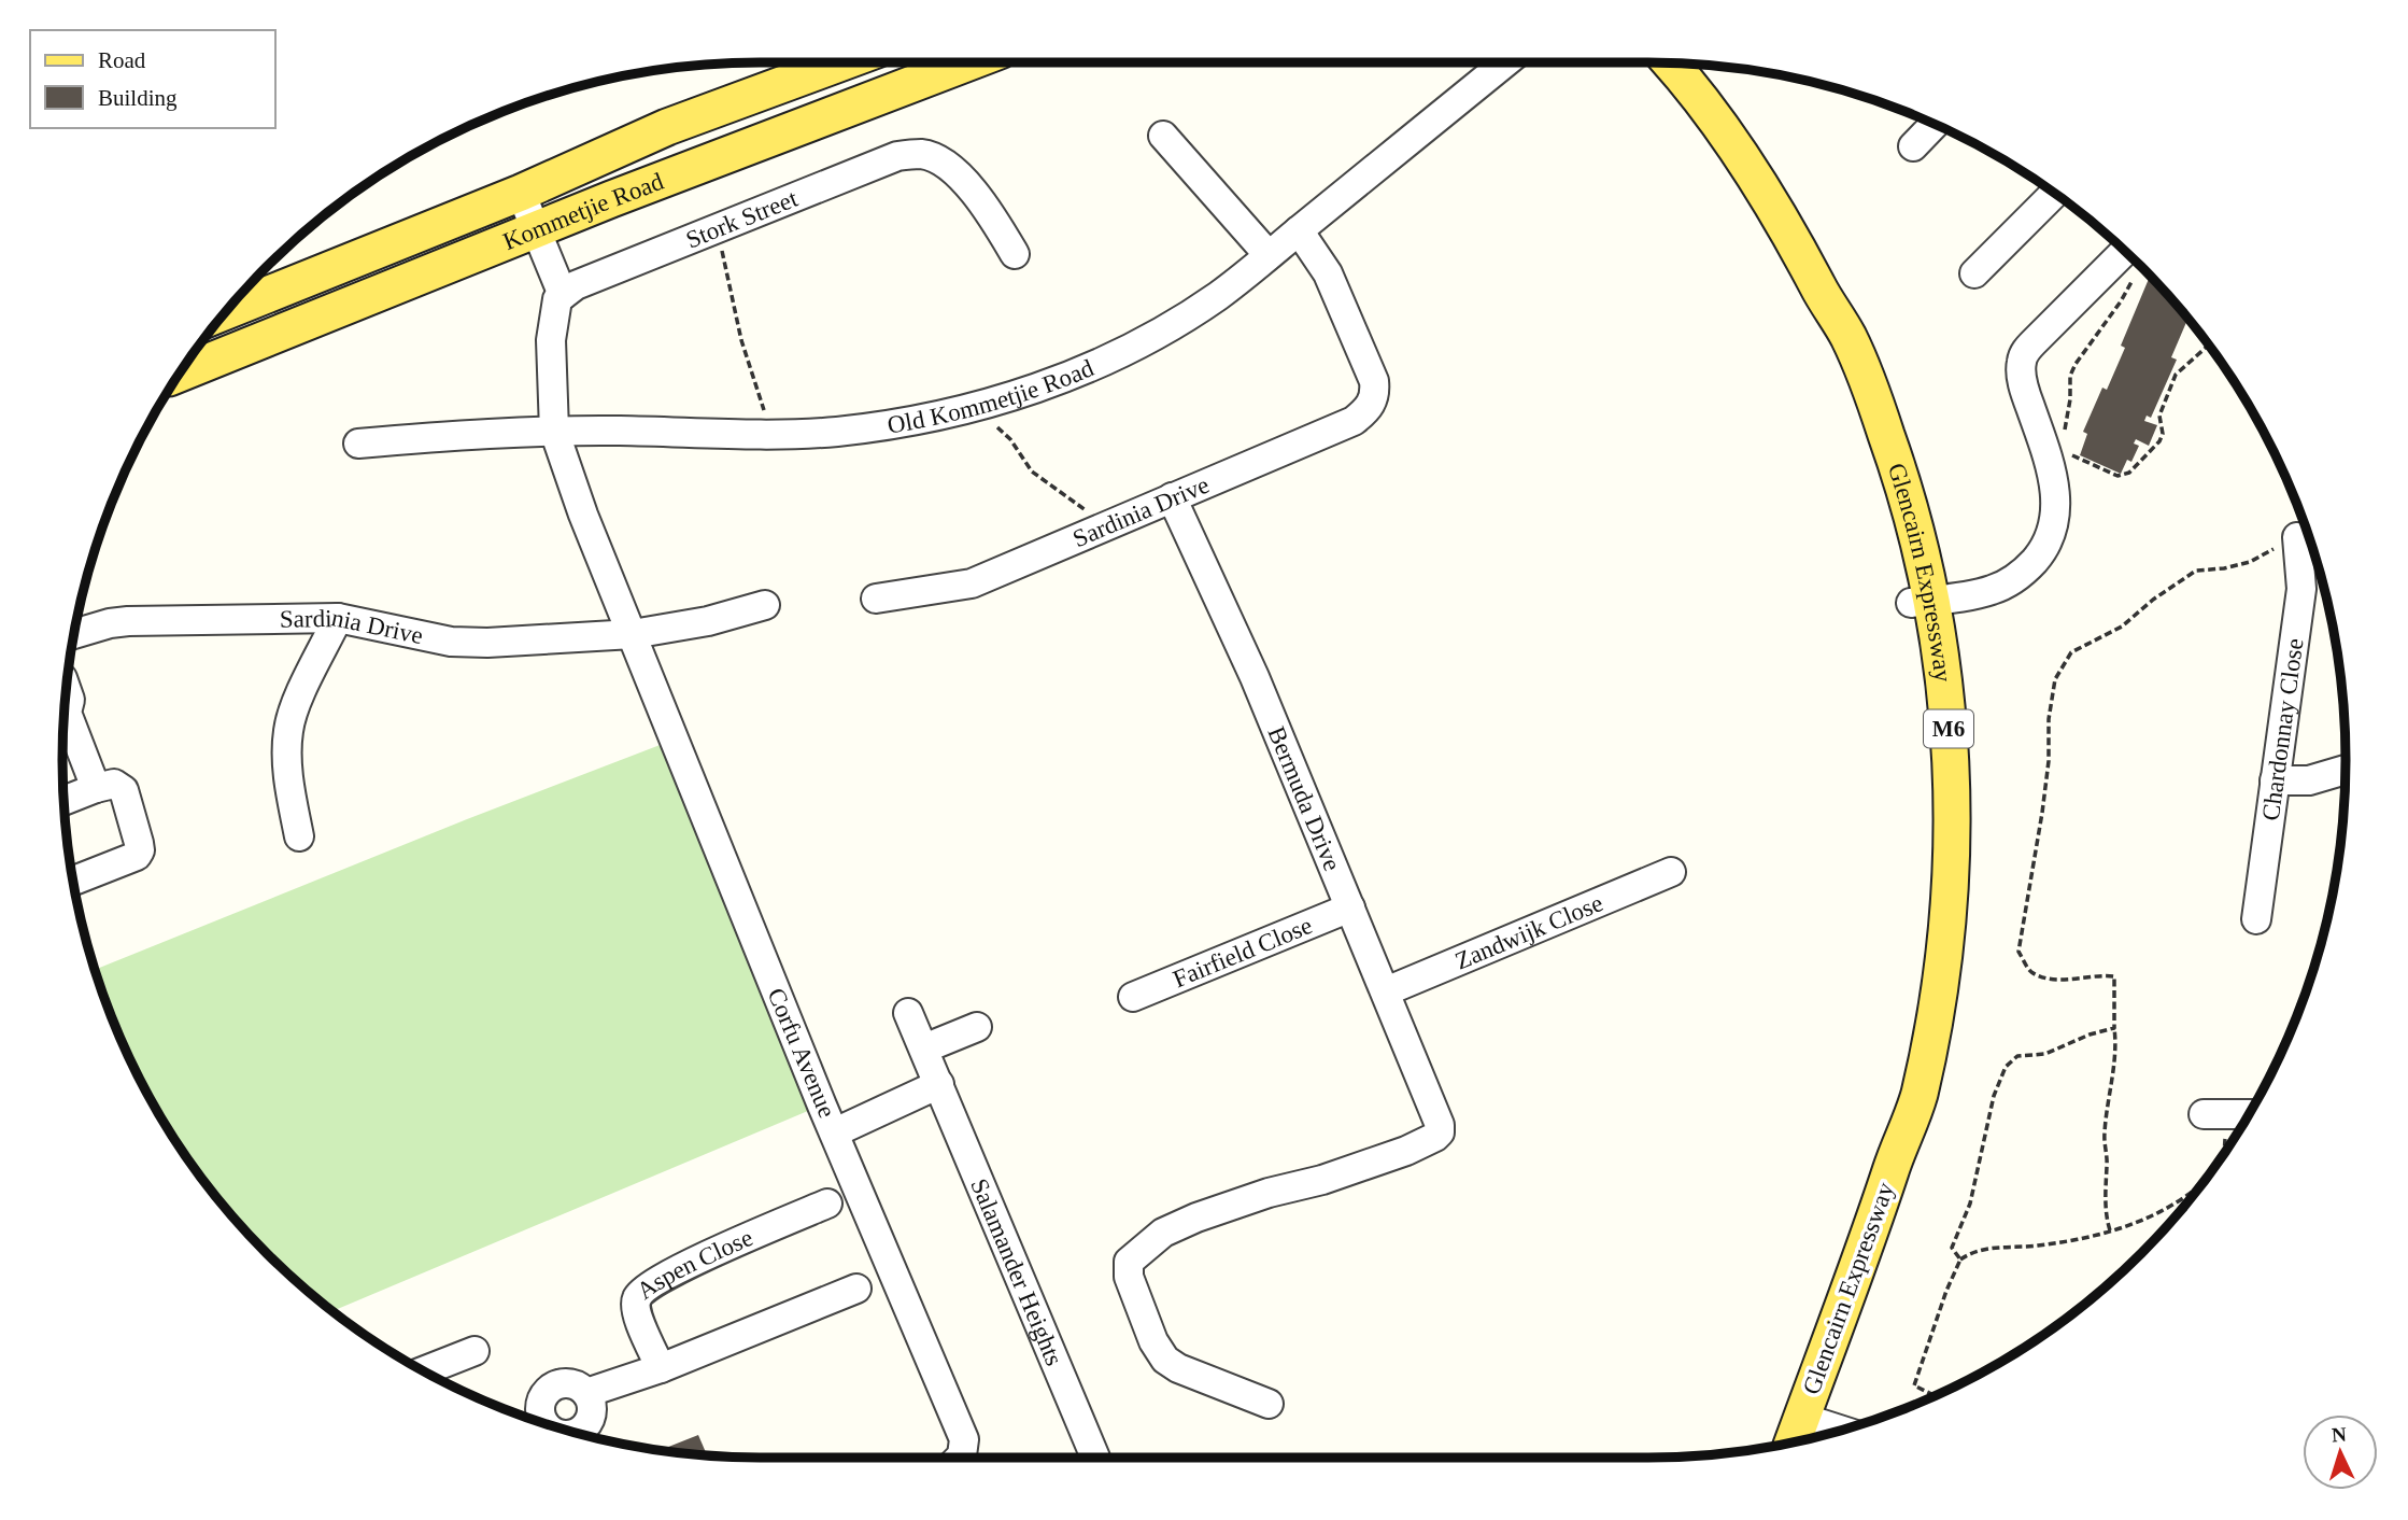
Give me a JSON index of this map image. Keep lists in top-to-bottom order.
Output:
{
  "streets": {
    "main road": ["Kommetjie Road", "Glencairn Expressway", "M6"],
    "street": [
      "Stork Street",
      "Old Kommetjie Road",
      "Sardinia Drive",
      "Chardonnay Close",
      "Bermuda Drive",
      "Zandwijk Close",
      "Fairfield Close",
      "Corfu Avenue",
      "Aspen Close",
      "Salamander Heights"
    ]
  },
  "crossings": [
    ["Old Kommetjie Road", "Sardinia Drive"],
    ["Old Kommetjie Road", "Corfu Avenue"],
    ["Sardinia Drive", "Bermuda Drive"],
    ["Sardinia Drive", "Corfu Avenue"],
    ["Bermuda Drive", "Zandwijk Close"],
    ["Bermuda Drive", "Fairfield Close"]
  ],
  "legend": ["Road", "Building"],
  "north": "top"
}
